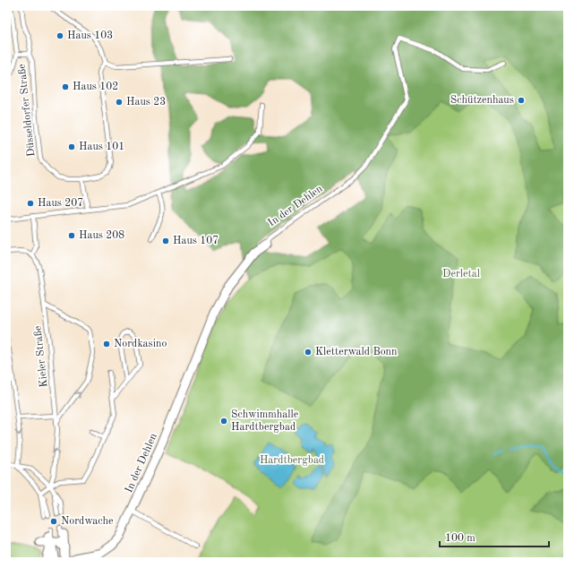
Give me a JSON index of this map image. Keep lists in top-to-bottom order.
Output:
{
  "streets": {
    "street": ["In der Dehlen"],
    "lane": ["Düsseldorfer Straße", "Kieler Straße"]
  },
  "parks": ["Derletal", "Hardtbergbad"],
  "places": [
    "Haus 103",
    "Haus 102",
    "Schützenhaus",
    "Haus 23",
    "Haus 101",
    "Haus 207",
    "Haus 208",
    "Haus 107",
    "Nordkasino",
    "Kletterwald Bonn",
    "Schwimmhalle Hardtbergbad",
    "Nordwache"
  ],
  "scale_bar": "100 m"
}
